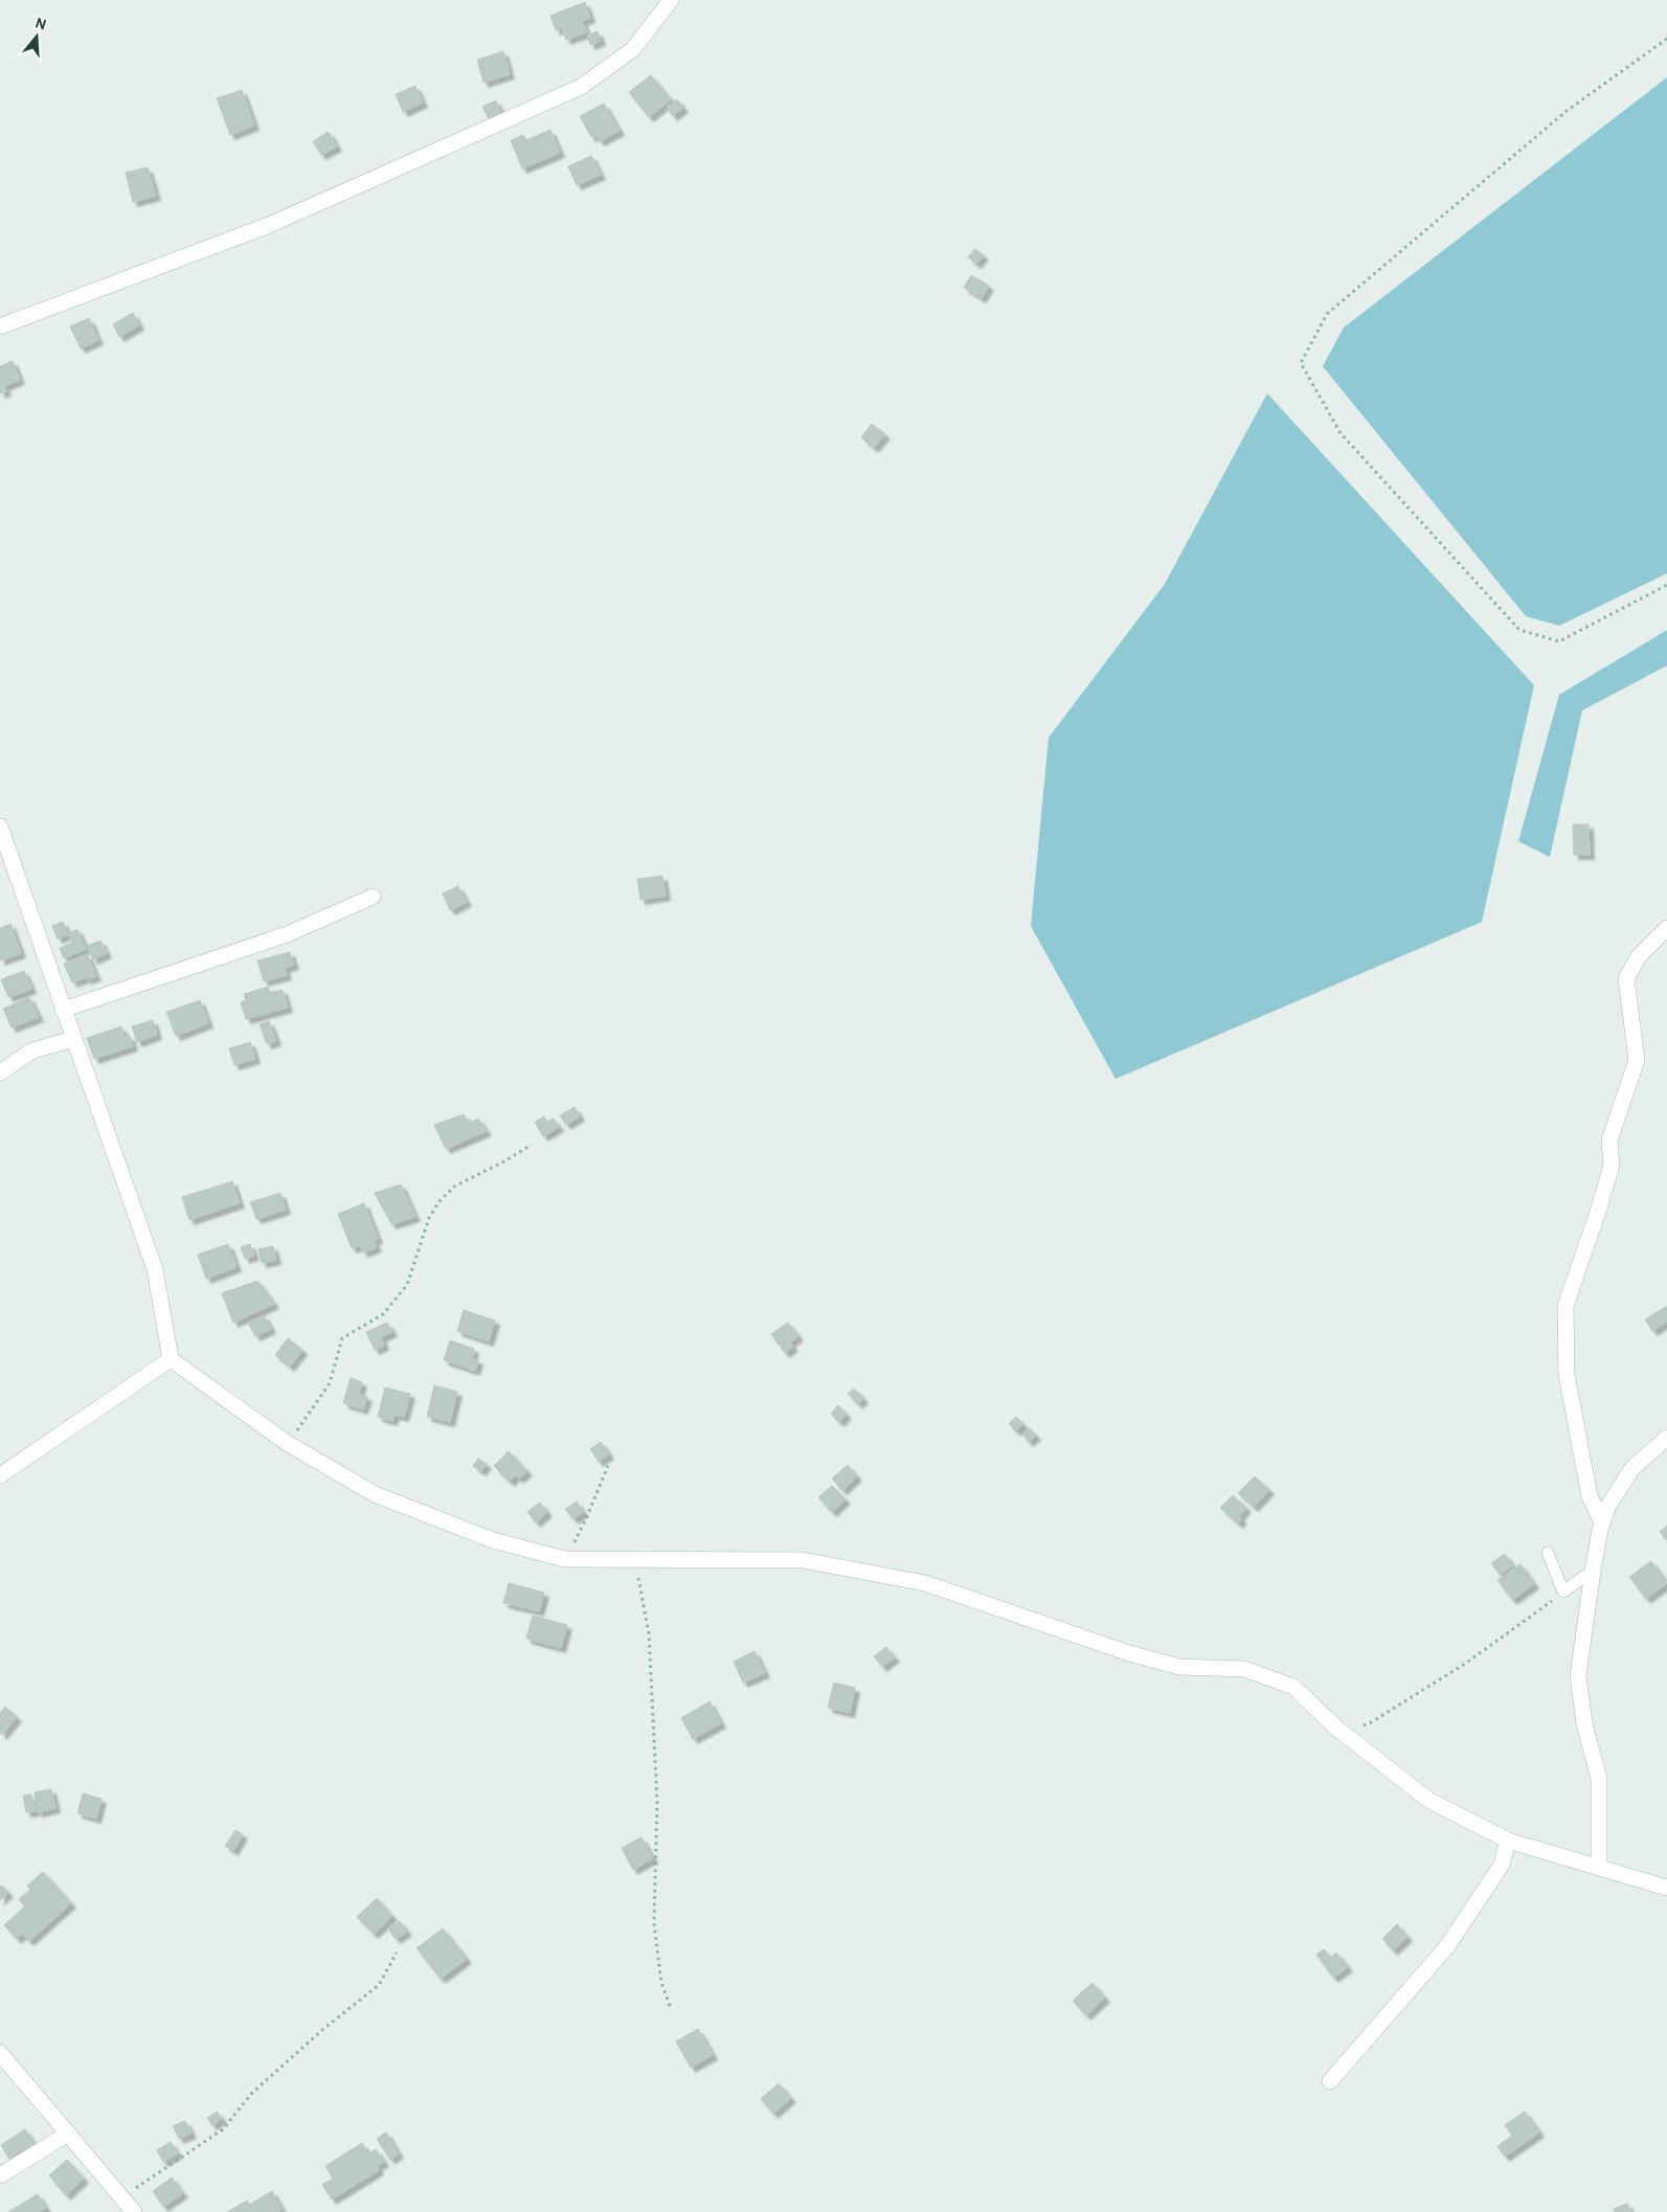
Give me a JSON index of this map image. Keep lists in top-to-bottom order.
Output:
{
  "north": "top"
}
